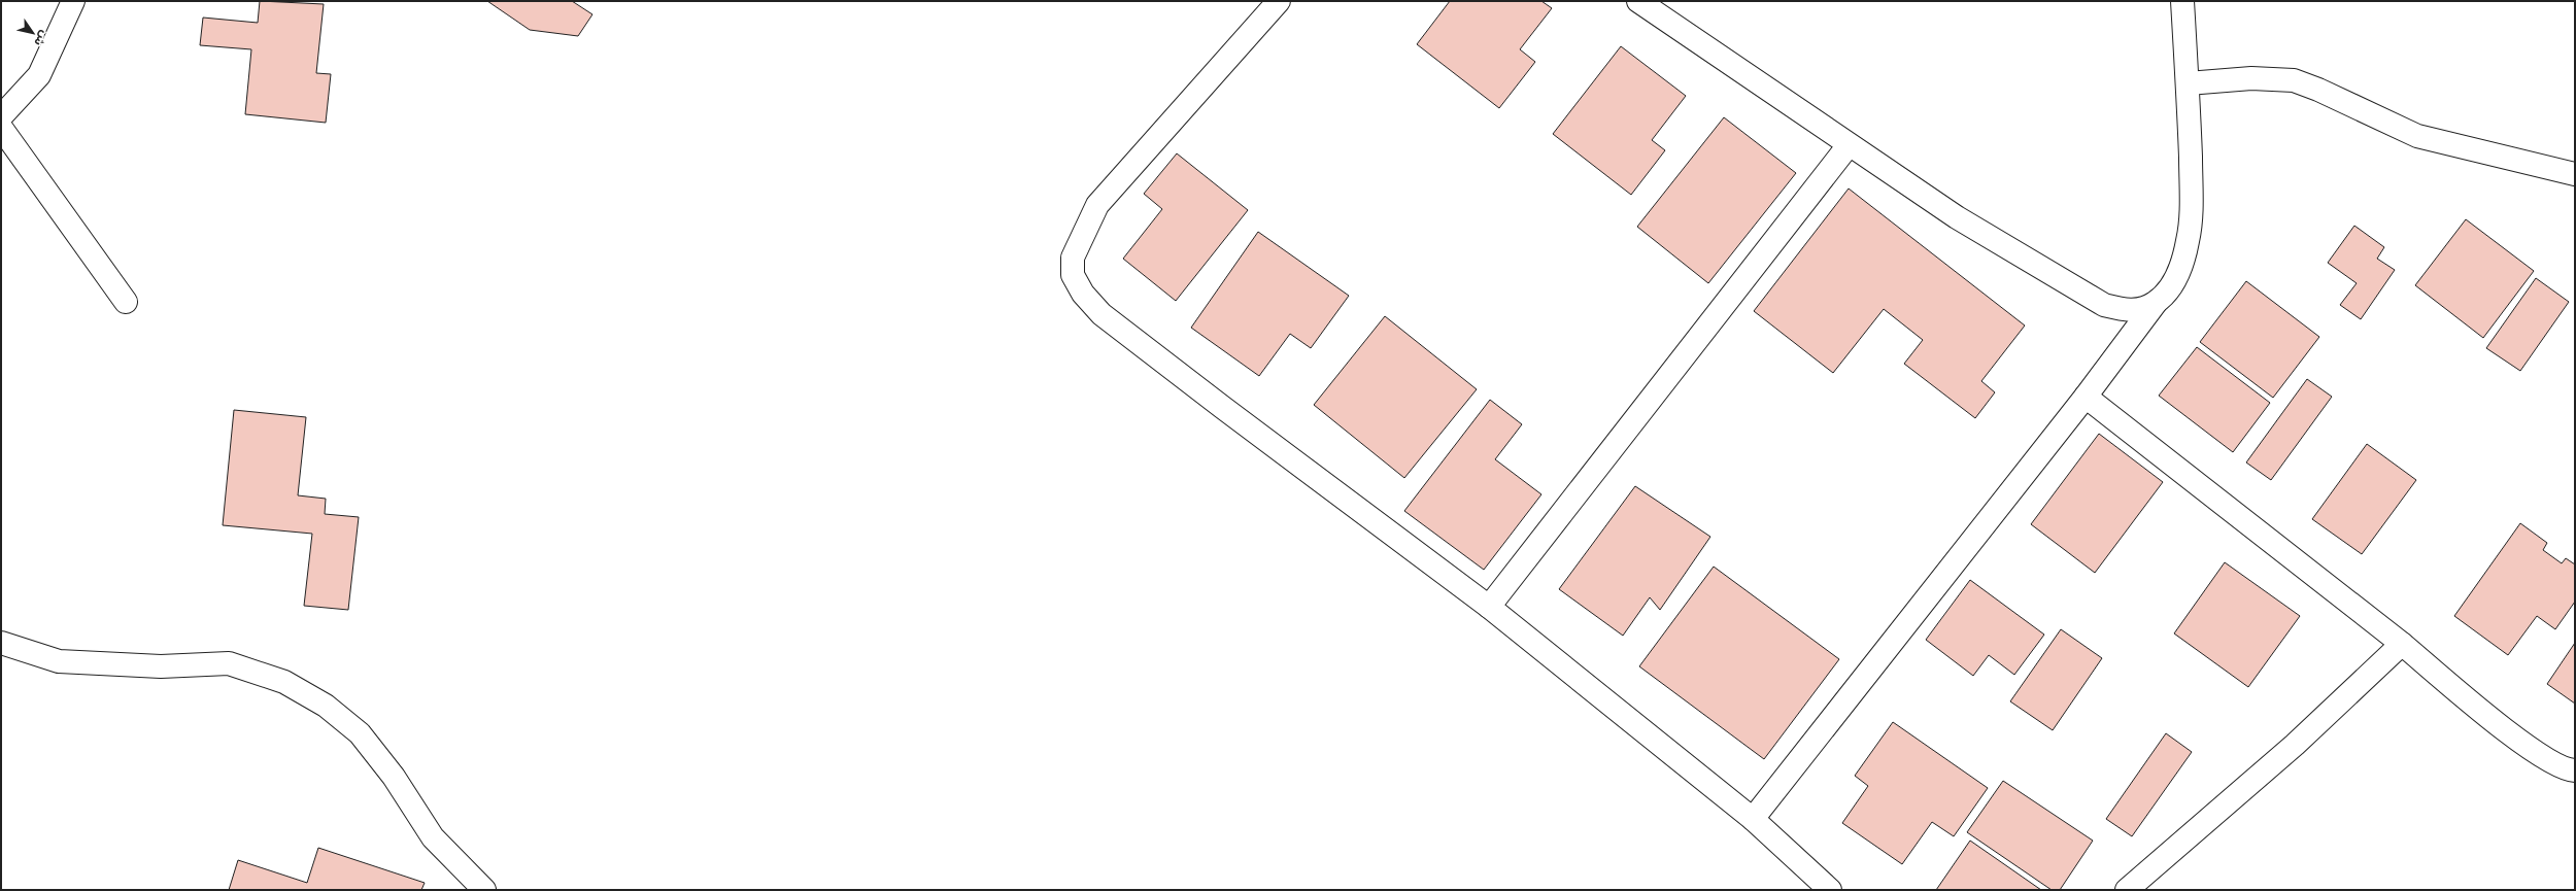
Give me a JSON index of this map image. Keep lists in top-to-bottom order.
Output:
{
  "north": "bottom right"
}
